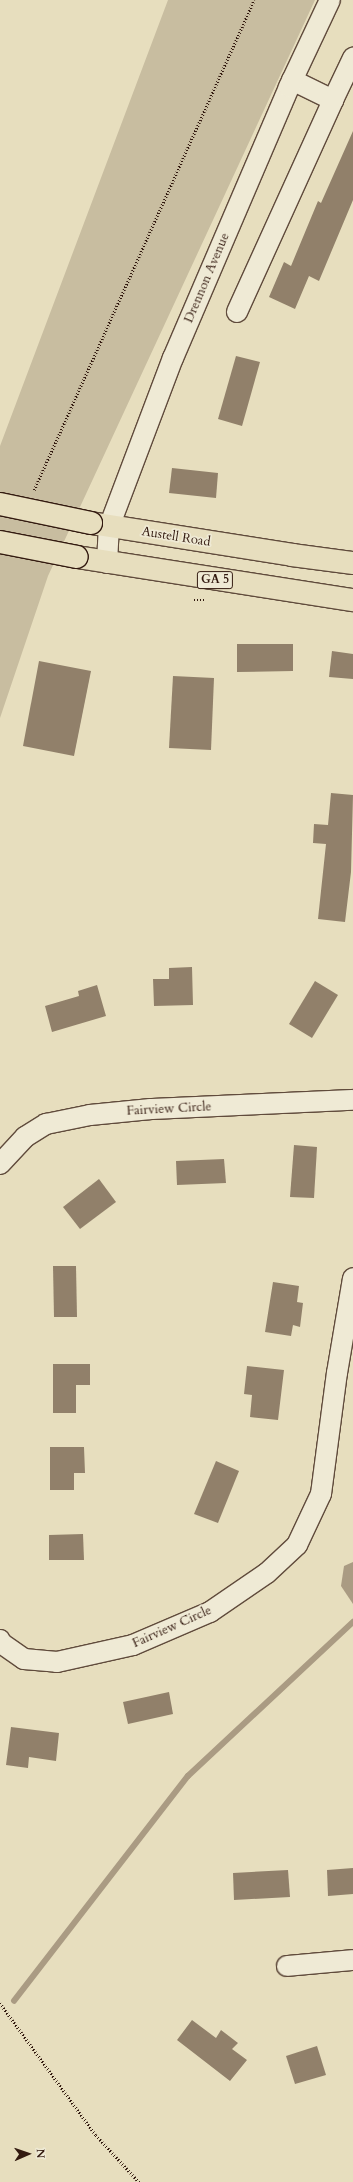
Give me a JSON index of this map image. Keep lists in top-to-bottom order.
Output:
{
  "streets": {
    "main road": ["Austell Road", "GA 5"],
    "street": ["Drennon Avenue", "Fairview Circle"]
  },
  "crossings": [
    ["Drennon Avenue", "Austell Road"],
    ["Drennon Avenue", "GA 5"]
  ],
  "north": "right"
}
